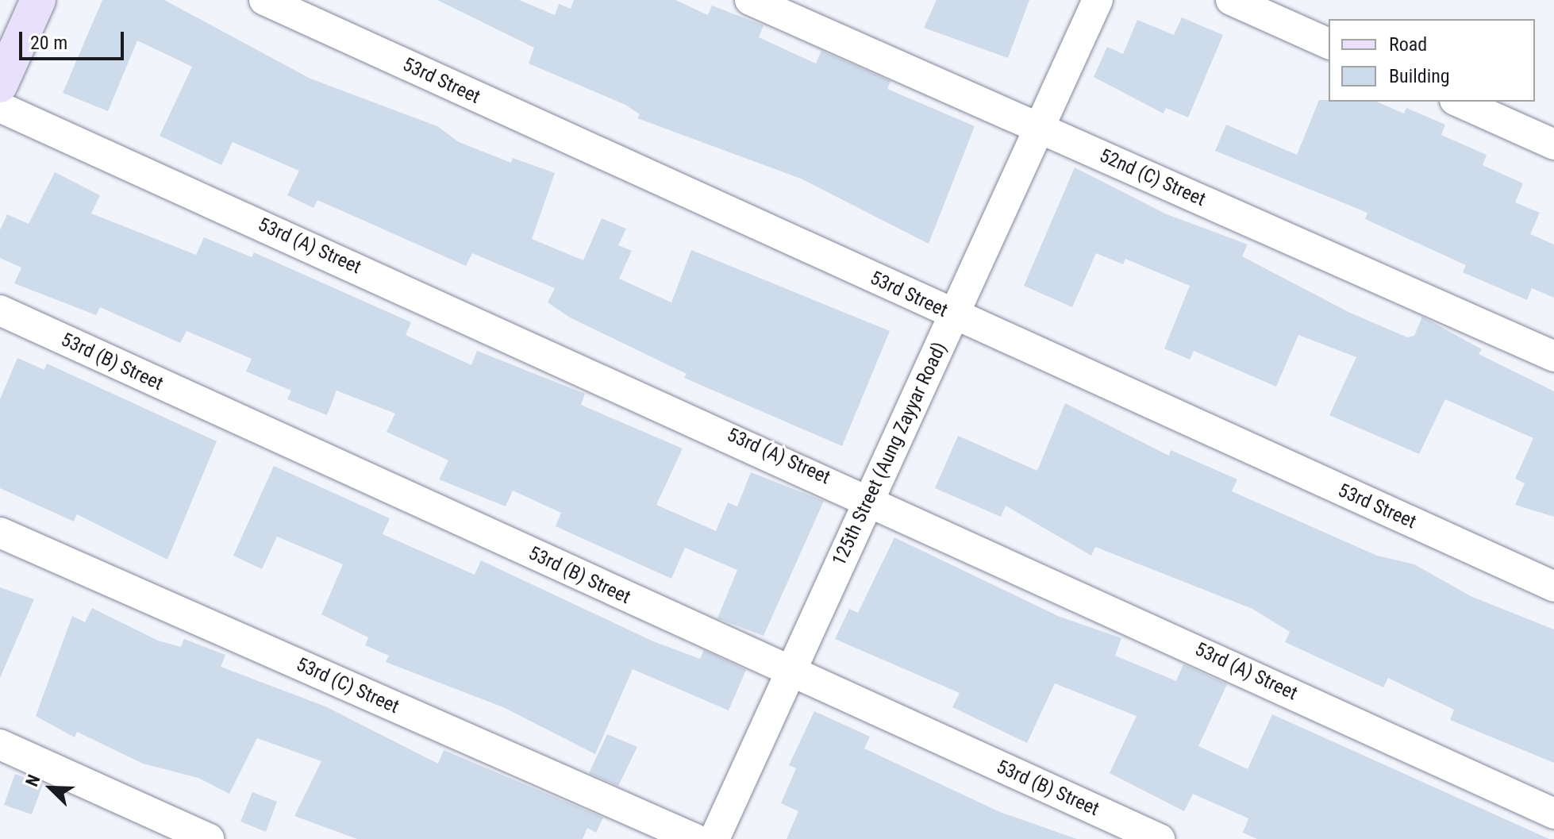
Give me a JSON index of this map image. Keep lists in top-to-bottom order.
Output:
{
  "streets": {
    "street": [
      "53rd Street",
      "52nd (C) Street",
      "53rd (A) Street",
      "53rd (B) Street",
      "125th Street (Aung Zayyar Road)",
      "53rd (C) Street"
    ]
  },
  "crossings": [
    ["53rd Street", "125th Street (Aung Zayyar Road)"],
    ["52nd (C) Street", "125th Street (Aung Zayyar Road)"],
    ["53rd (A) Street", "125th Street (Aung Zayyar Road)"],
    ["53rd (B) Street", "125th Street (Aung Zayyar Road)"]
  ],
  "legend": ["Road", "Building"],
  "scale_bar": "20 m",
  "north": "top left"
}
